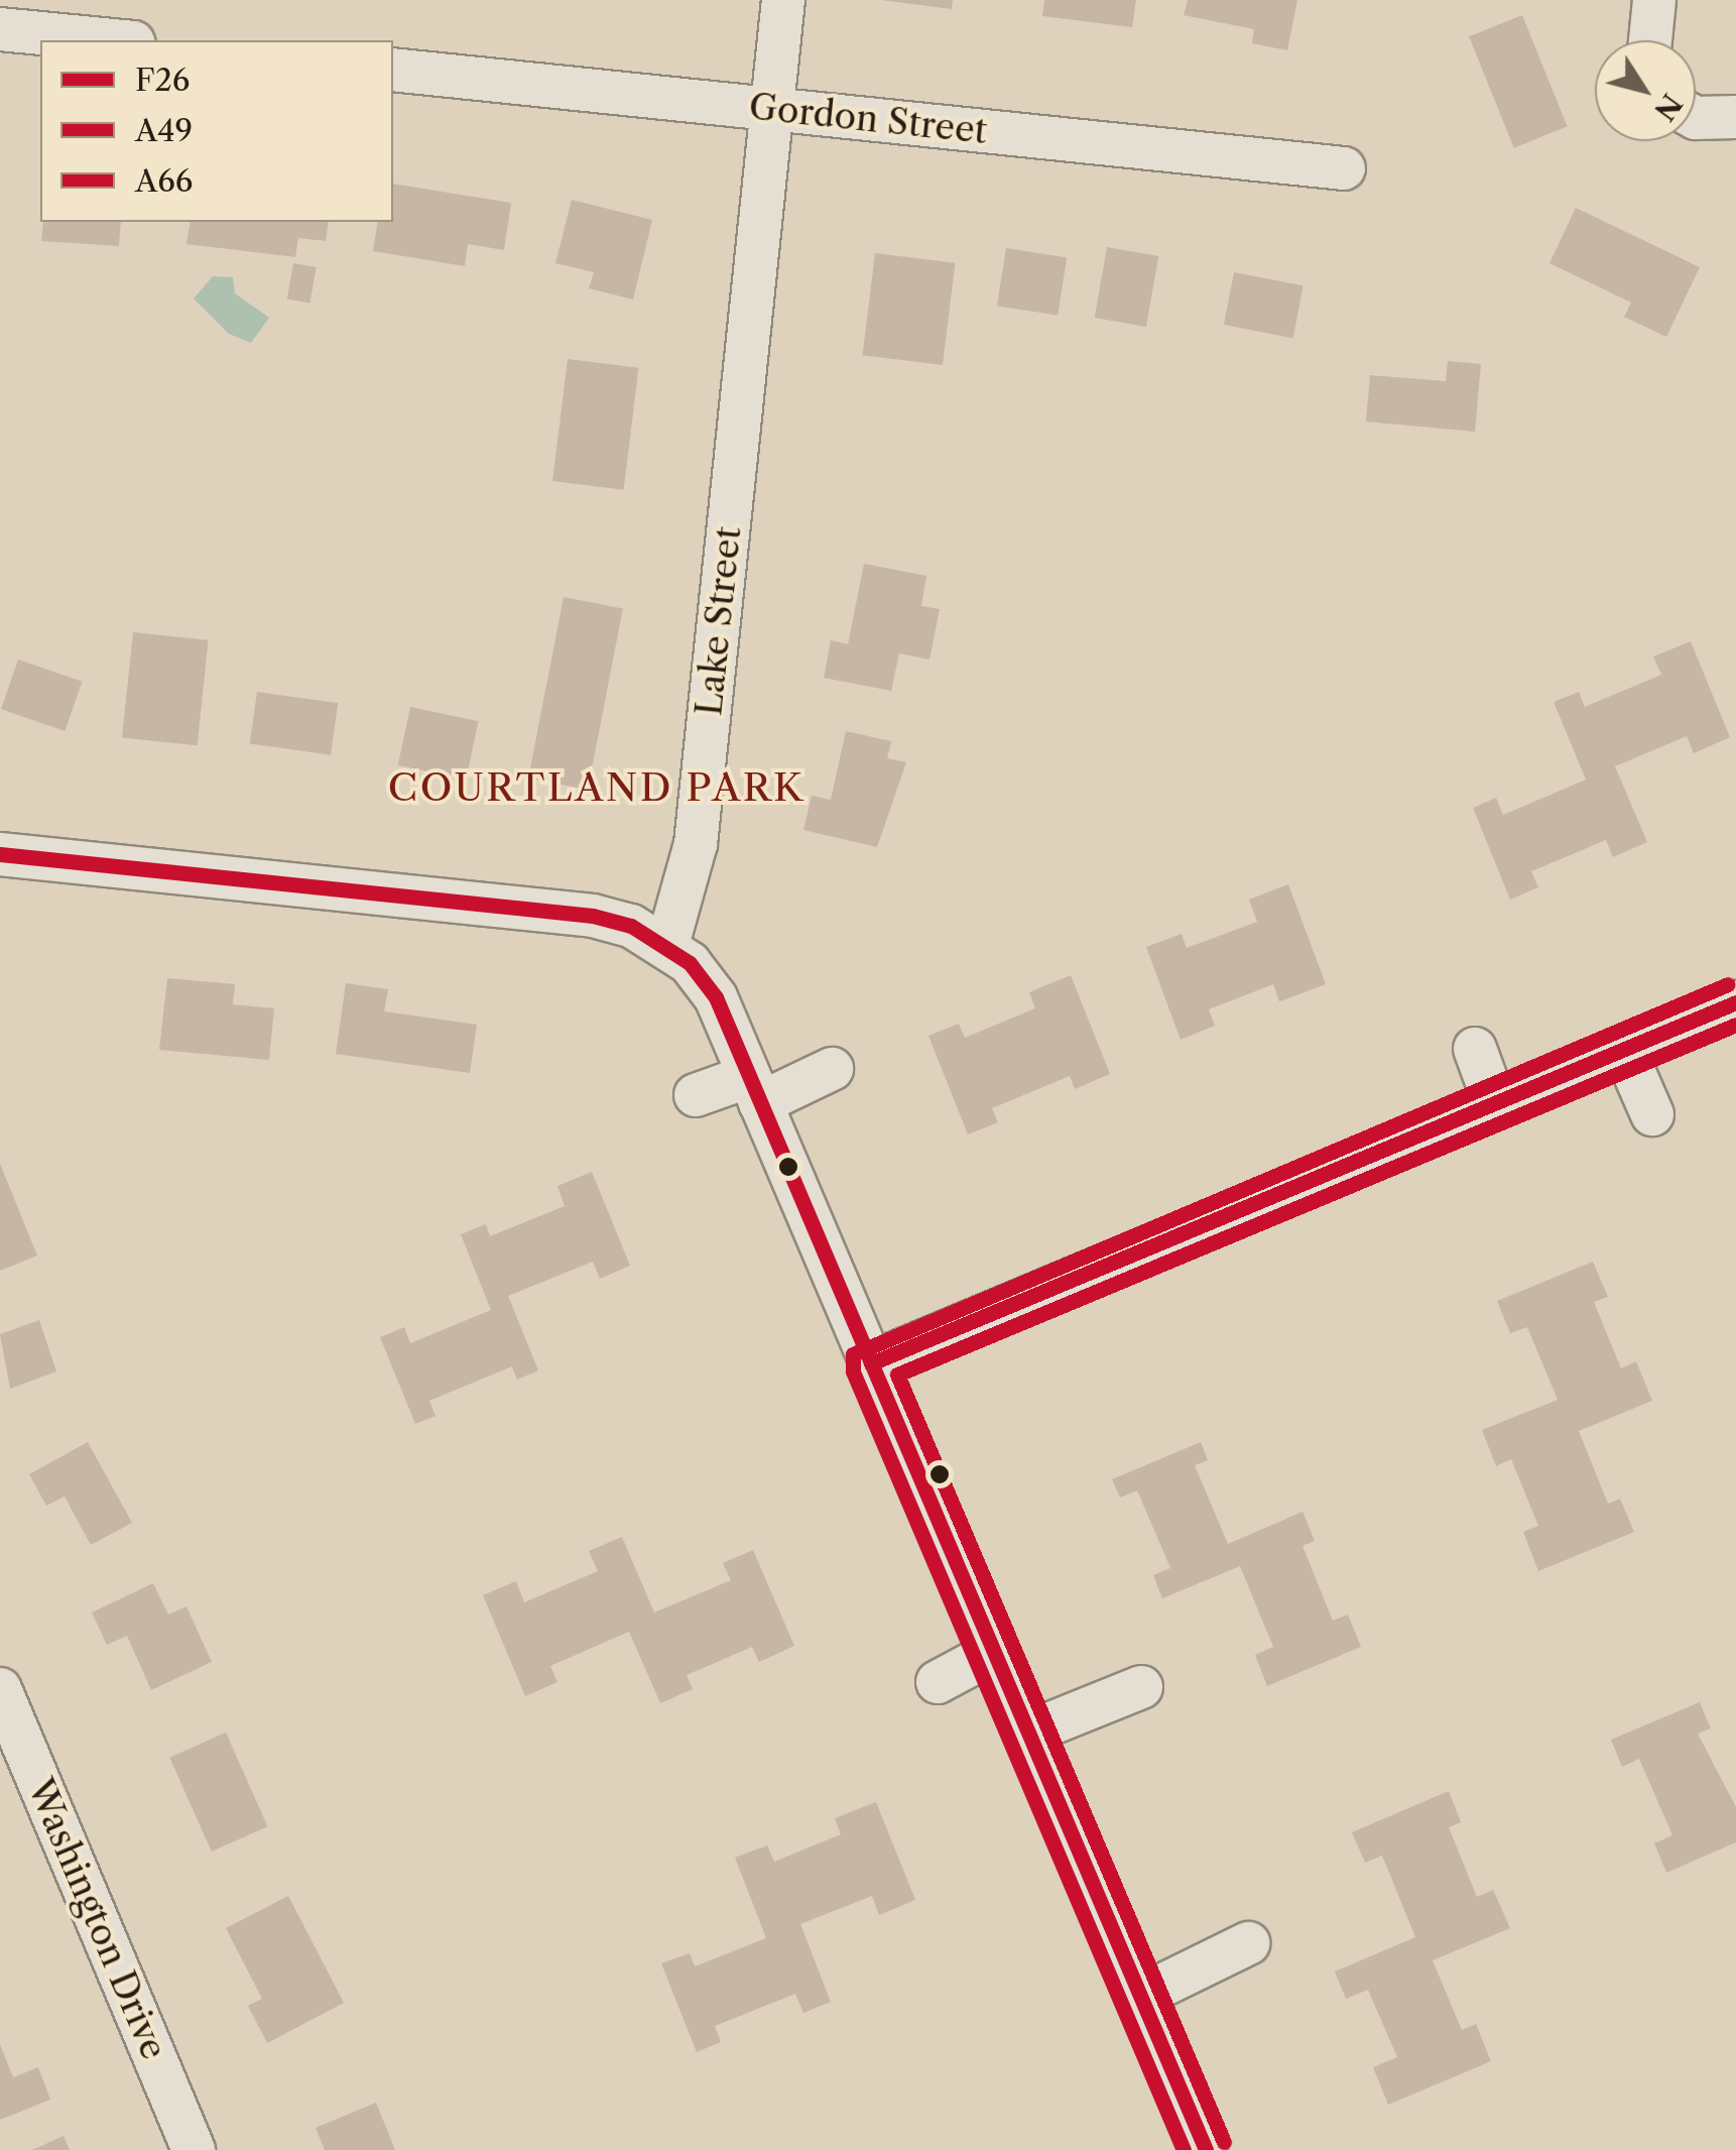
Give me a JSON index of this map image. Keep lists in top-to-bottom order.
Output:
{
  "streets": {
    "street": ["Gordon Street", "Lake Street", "Washington Drive"]
  },
  "crossings": [
    ["Gordon Street", "Lake Street"]
  ],
  "districts": ["COURTLAND PARK"],
  "lines": ["transit line F26", "transit line A66", "transit line A49"],
  "legend": ["F26", "A49", "A66"],
  "north": "bottom right"
}
